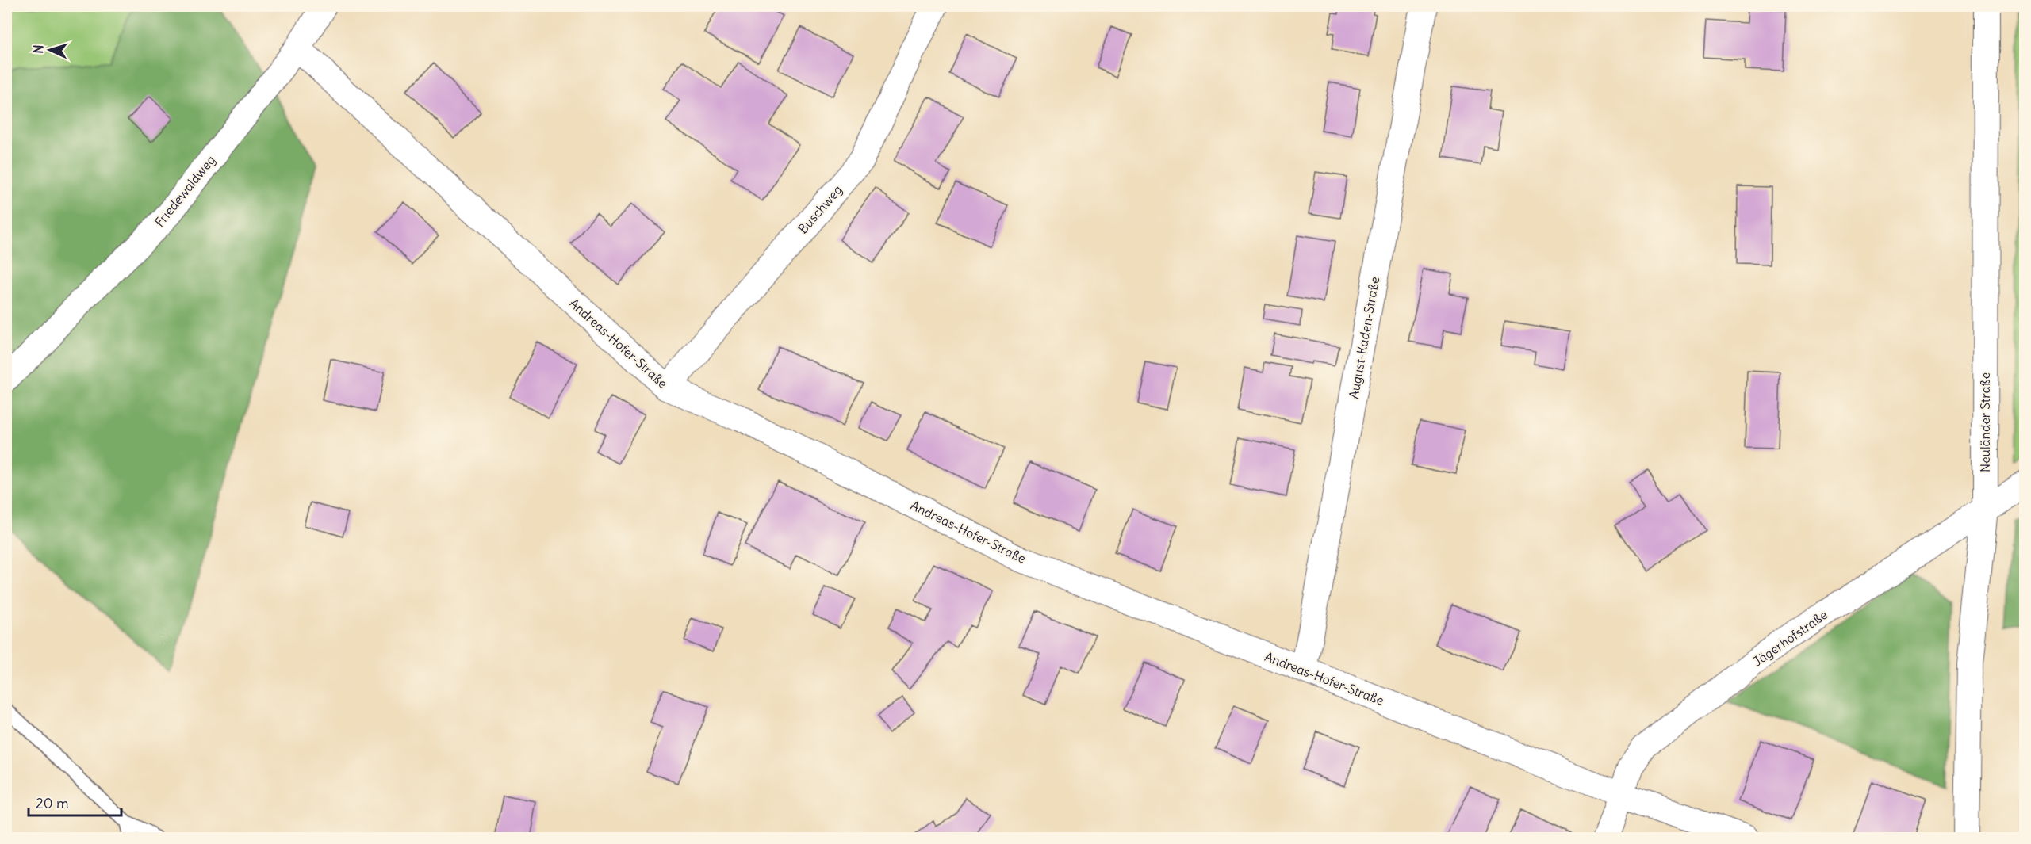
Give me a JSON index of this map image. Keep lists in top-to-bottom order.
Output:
{
  "streets": {
    "street": [
      "Friedewaldweg",
      "Buschweg",
      "August-Kaden-Straße",
      "Andreas-Hofer-Straße",
      "Neuländer Straße",
      "Jägerhofstraße"
    ]
  },
  "crossings": [
    ["Friedewaldweg", "Andreas-Hofer-Straße"],
    ["Buschweg", "Andreas-Hofer-Straße"],
    ["August-Kaden-Straße", "Andreas-Hofer-Straße"],
    ["Andreas-Hofer-Straße", "Jägerhofstraße"],
    ["Neuländer Straße", "Jägerhofstraße"]
  ],
  "scale_bar": "20 m",
  "north": "left"
}
